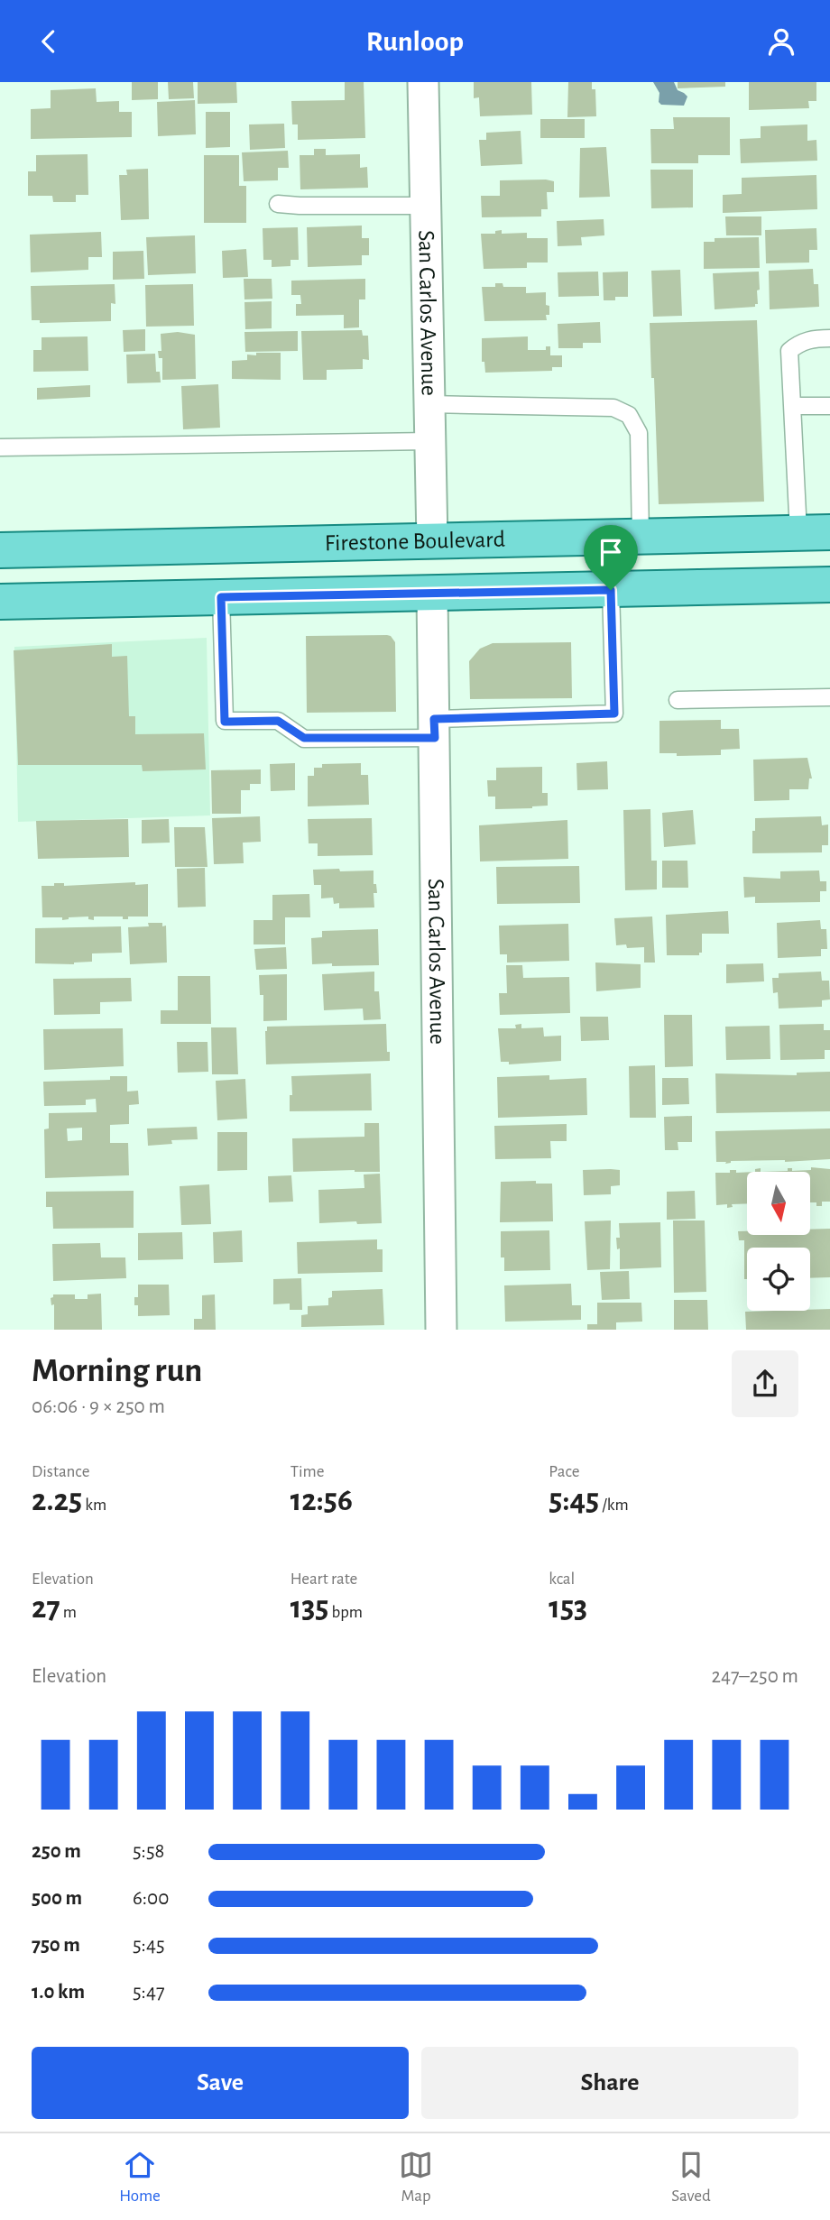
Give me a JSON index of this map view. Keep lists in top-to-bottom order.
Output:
{
  "streets": {
    "main road": ["Firestone Boulevard"],
    "street": ["San Carlos Avenue"]
  },
  "crossings": [
    ["San Carlos Avenue", "Firestone Boulevard"]
  ],
  "north": "bottom",
  "page": {
    "header": "Runloop",
    "heading": ["Morning run", "06:06 · 9 × 250 m"],
    "stats": [
      ["Distance", "2.25 km"],
      ["Time", "12:56"],
      ["Pace", "5:45 /km"],
      ["Elevation", "27 m"],
      ["Heart rate", "135 bpm"],
      ["kcal", "153"]
    ],
    "chart": ["Elevation", "247–250 m"],
    "list": [
      {
        "name": "250 m",
        "note": "5:58"
      },
      {
        "name": "500 m",
        "note": "6:00"
      },
      {
        "name": "750 m",
        "note": "5:45"
      },
      {
        "name": "1.0 km",
        "note": "5:47"
      }
    ],
    "buttons": ["Save", "Share"],
    "tabs": ["Home", "Map", "Saved"]
  }
}
